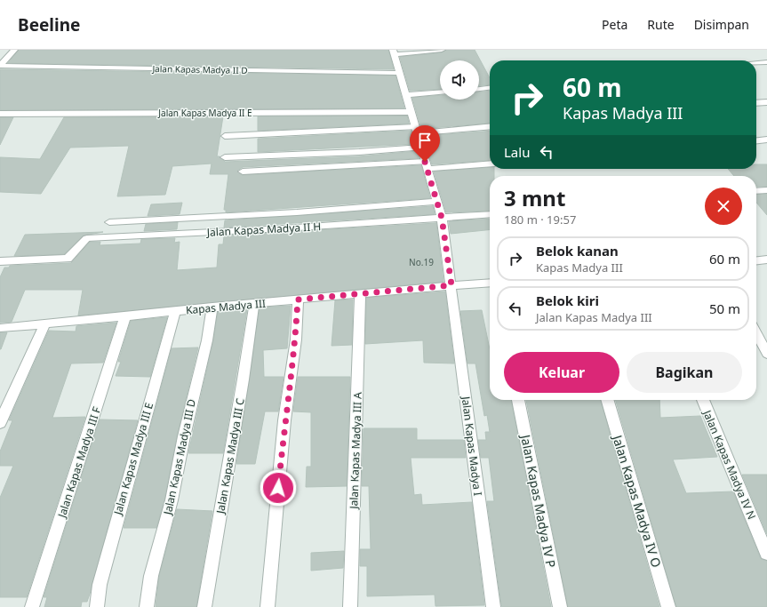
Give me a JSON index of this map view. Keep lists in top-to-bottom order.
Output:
{
  "streets": {
    "street": [
      "Jalan Kapas Madya II D",
      "Jalan Kapas Madya II E",
      "Jalan Kapas Madya II H",
      "Kapas Madya III",
      "Jalan Kapas Madya I",
      "Jalan Kapas Madya III A",
      "Jalan Kapas Madya III C",
      "Jalan Kapas Madya III D",
      "Jalan Kapas Madya III E",
      "Jalan Kapas Madya III F",
      "Jalan Kapas Madya IV N",
      "Jalan Kapas Madya IV P",
      "Jalan Kapas Madya IV O"
    ]
  },
  "crossings": [
    ["Jalan Kapas Madya II D", "Jalan Kapas Madya I"],
    ["Jalan Kapas Madya II E", "Jalan Kapas Madya I"],
    ["Jalan Kapas Madya II H", "Jalan Kapas Madya I"],
    ["Kapas Madya III", "Jalan Kapas Madya I"],
    ["Kapas Madya III", "Jalan Kapas Madya III A"],
    ["Kapas Madya III", "Jalan Kapas Madya III C"],
    ["Kapas Madya III", "Jalan Kapas Madya III D"],
    ["Kapas Madya III", "Jalan Kapas Madya III E"],
    ["Kapas Madya III", "Jalan Kapas Madya III F"]
  ],
  "house_numbers": ["No.19"],
  "page": {
    "header": "Beeline",
    "nav": ["Peta", "Rute", "Disimpan"],
    "turn": ["60 m", "Kapas Madya III"],
    "then": "Lalu",
    "heading": ["3 mnt", "180 m · 19:57"],
    "list": [
      {
        "name": "Belok kanan",
        "note": "Kapas Madya III",
        "value": "60 m"
      },
      {
        "name": "Belok kiri",
        "note": "Jalan Kapas Madya III",
        "value": "50 m"
      }
    ],
    "buttons": ["Keluar", "Bagikan"]
  }
}
